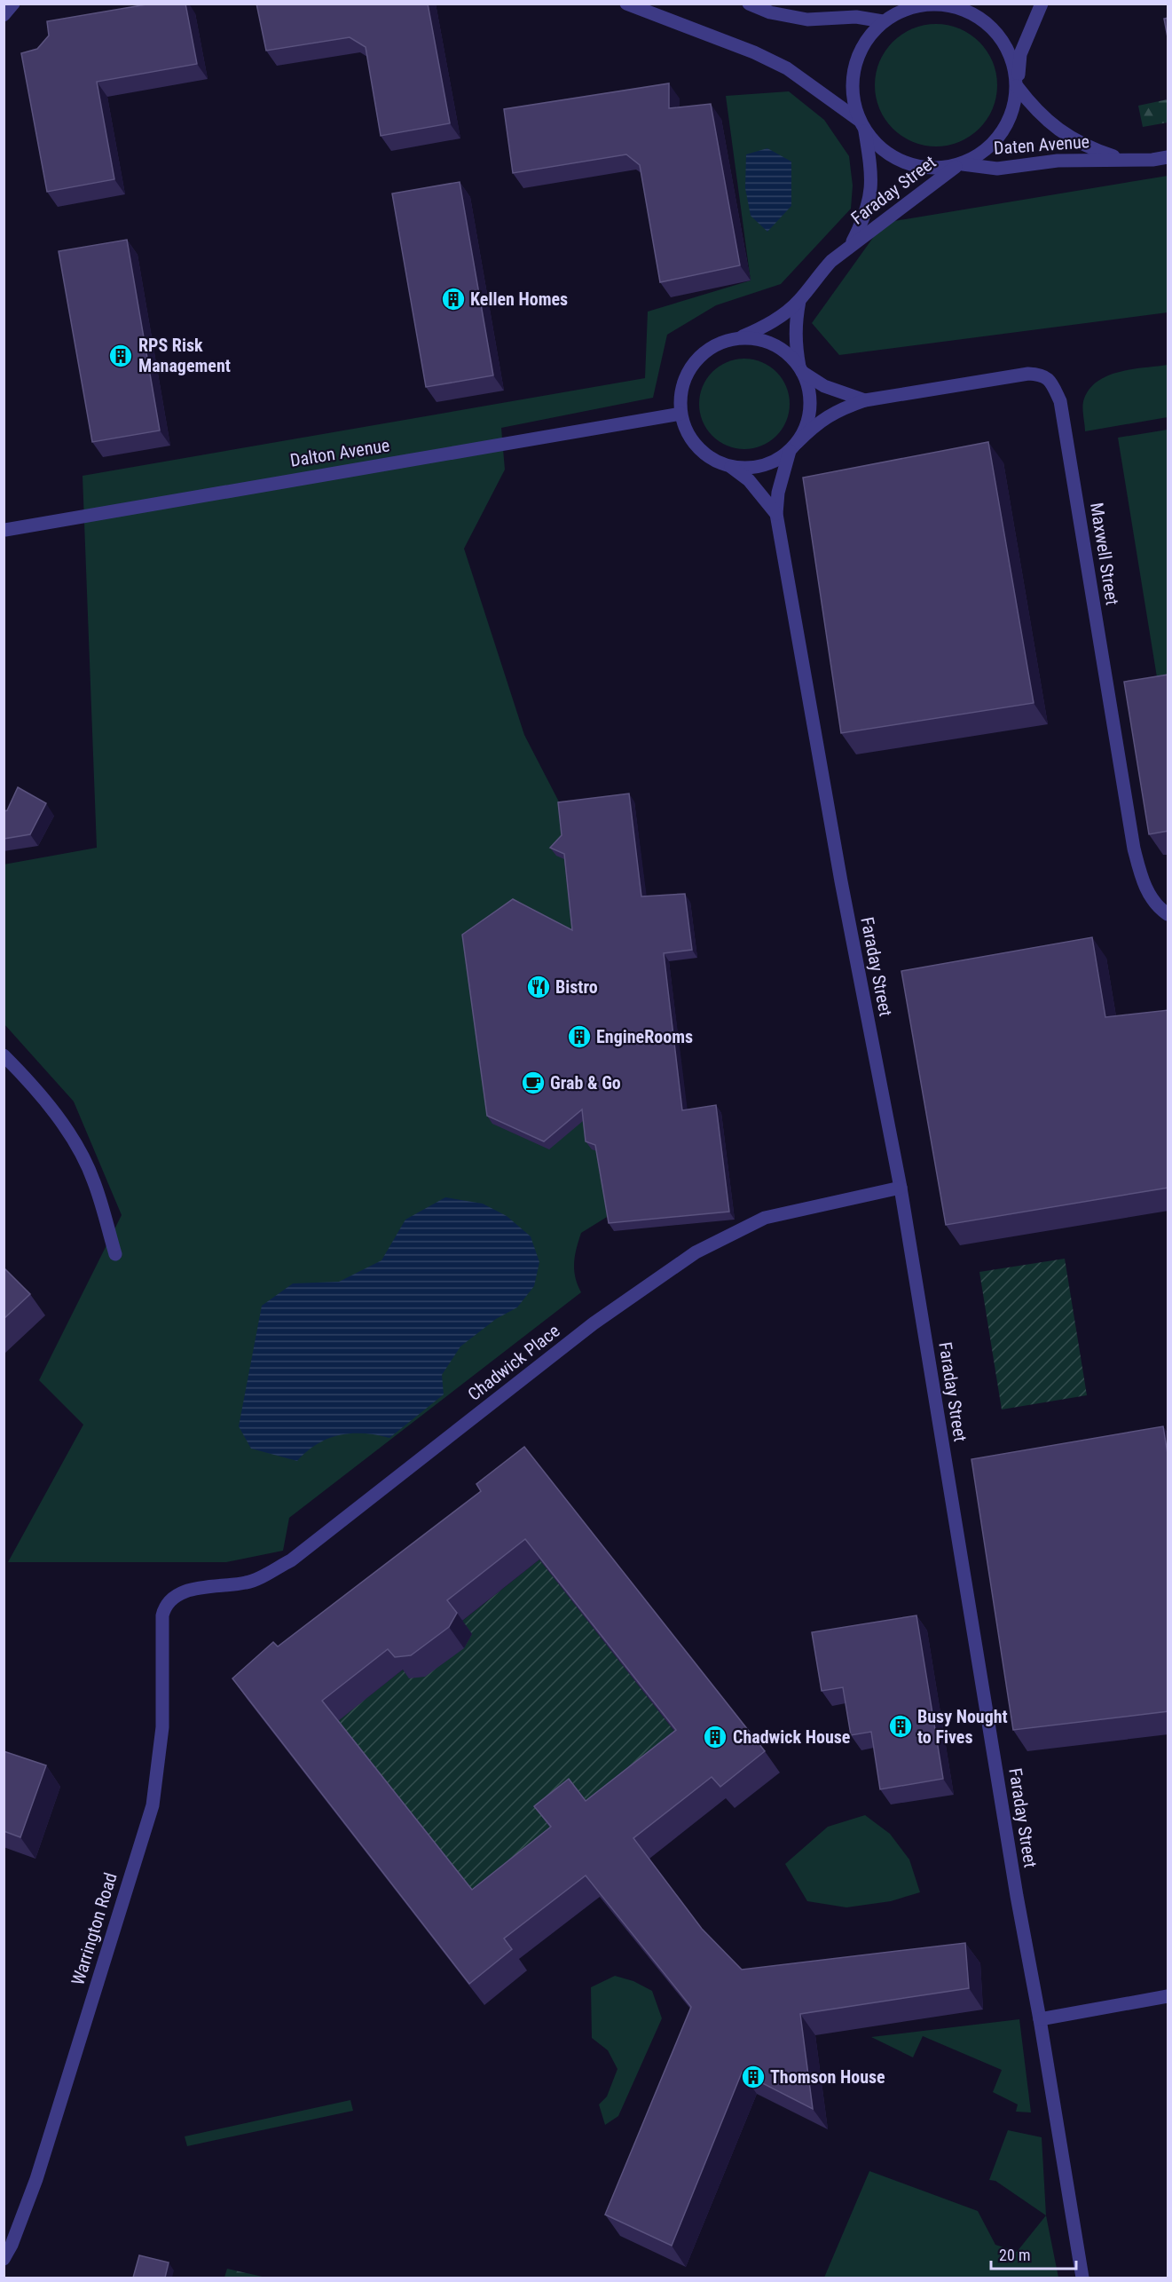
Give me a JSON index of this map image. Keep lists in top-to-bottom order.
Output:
{
  "streets": {
    "street": [
      "Daten Avenue",
      "Faraday Street",
      "Dalton Avenue",
      "Maxwell Street",
      "Chadwick Place",
      "Warrington Road"
    ]
  },
  "crossings": [
    ["Daten Avenue", "Faraday Street"],
    ["Faraday Street", "Dalton Avenue"],
    ["Faraday Street", "Maxwell Street"],
    ["Faraday Street", "Chadwick Place"],
    ["Dalton Avenue", "Maxwell Street"],
    ["Chadwick Place", "Warrington Road"]
  ],
  "places": {
    "building": [
      "Kellen Homes",
      "RPS Risk Management",
      "EngineRooms",
      "Busy Nought to Fives",
      "Chadwick House",
      "Thomson House"
    ],
    "restaurant": ["Bistro"],
    "cafe": ["Grab & Go"]
  },
  "scale_bar": "20 m"
}
